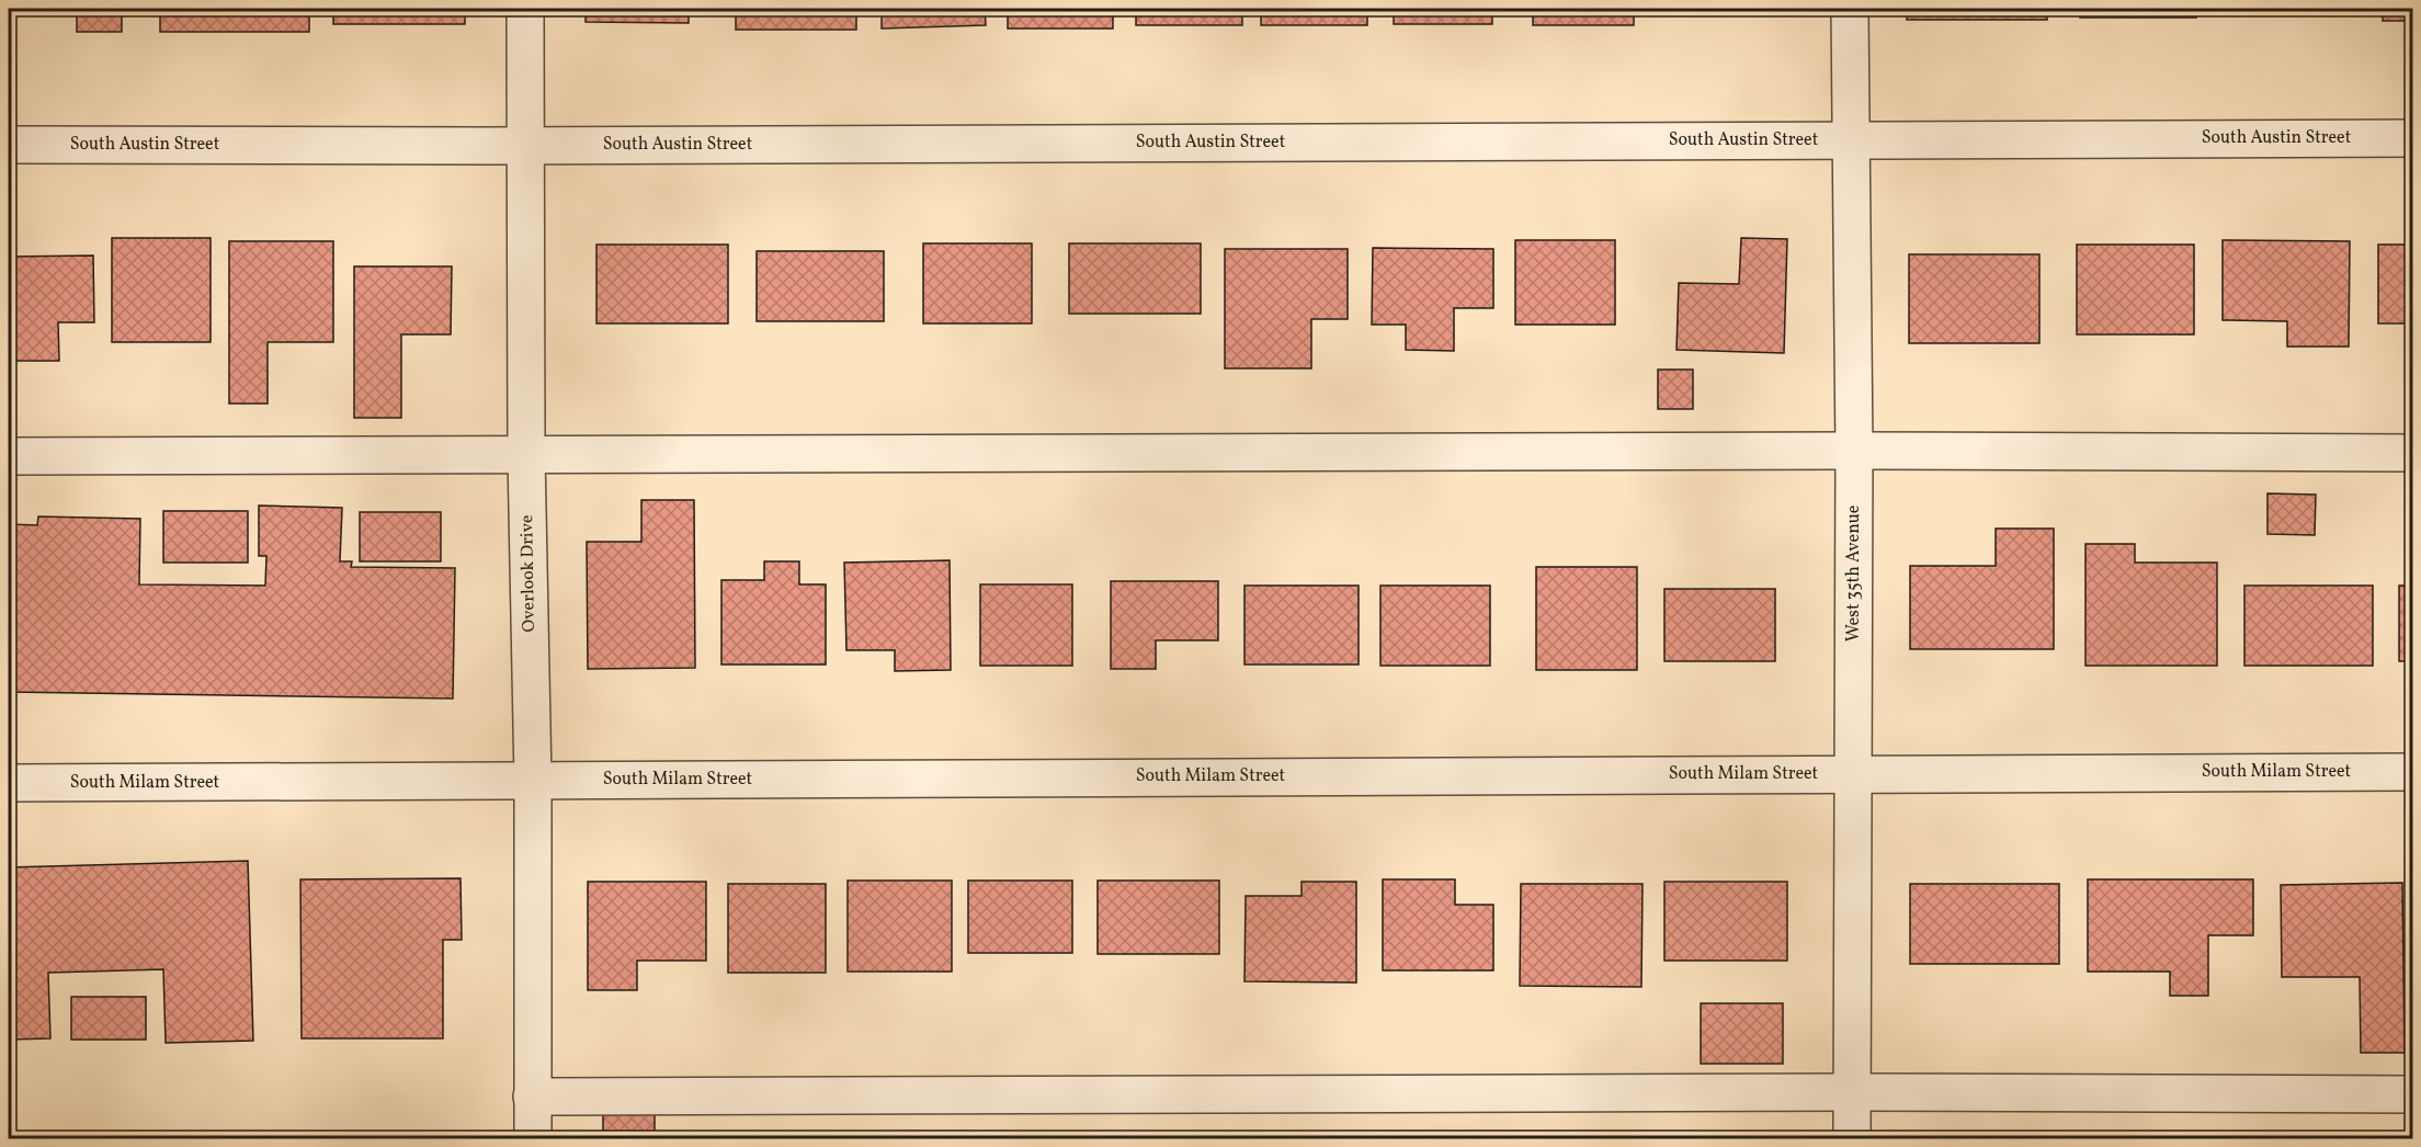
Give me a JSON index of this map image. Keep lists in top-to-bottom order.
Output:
{
  "streets": {
    "street": [
      "South Austin Street",
      "Overlook Drive",
      "West 35th Avenue",
      "South Milam Street"
    ]
  },
  "crossings": [
    ["South Austin Street", "Overlook Drive"],
    ["South Austin Street", "West 35th Avenue"],
    ["Overlook Drive", "South Milam Street"],
    ["West 35th Avenue", "South Milam Street"]
  ]
}
